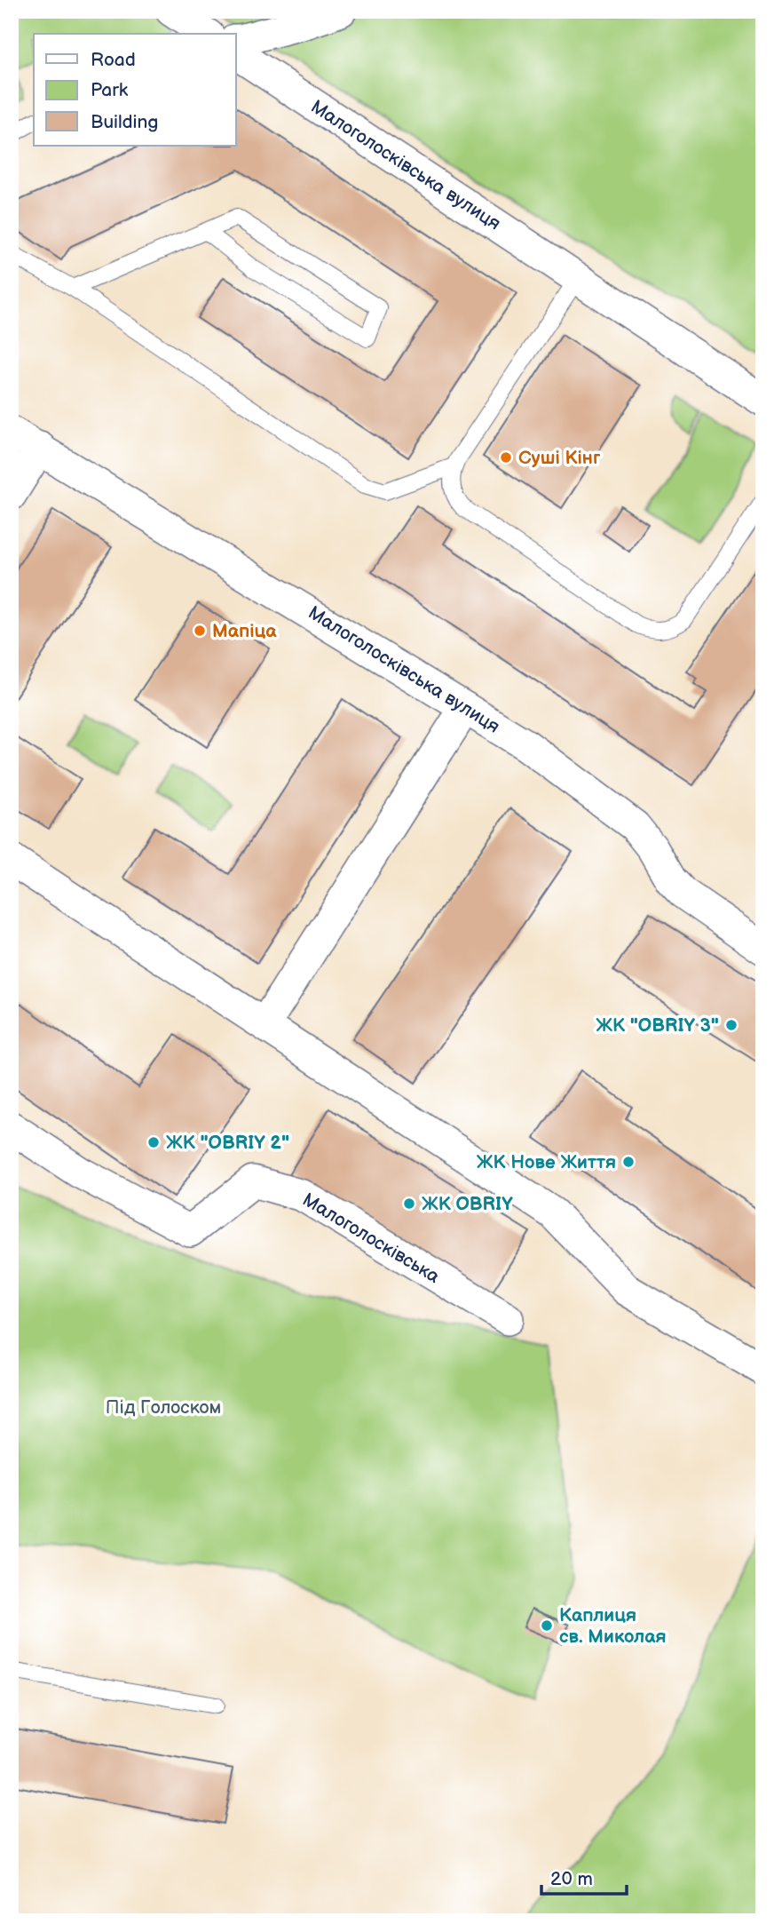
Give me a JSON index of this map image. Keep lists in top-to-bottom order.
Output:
{
  "streets": {
    "street": ["Малоголосківська вулиця", "Малоголосківська"]
  },
  "parks": ["Під Голоском"],
  "places": [
    "Суші Кінг",
    "Мапіца",
    "ЖК \"OBRIY 3\"",
    "ЖК \"OBRIY 2\"",
    "ЖК Нове Життя",
    "ЖК OBRIY",
    "Каплиця св. Миколая"
  ],
  "legend": ["Road", "Park", "Building"],
  "scale_bar": "20 m"
}
